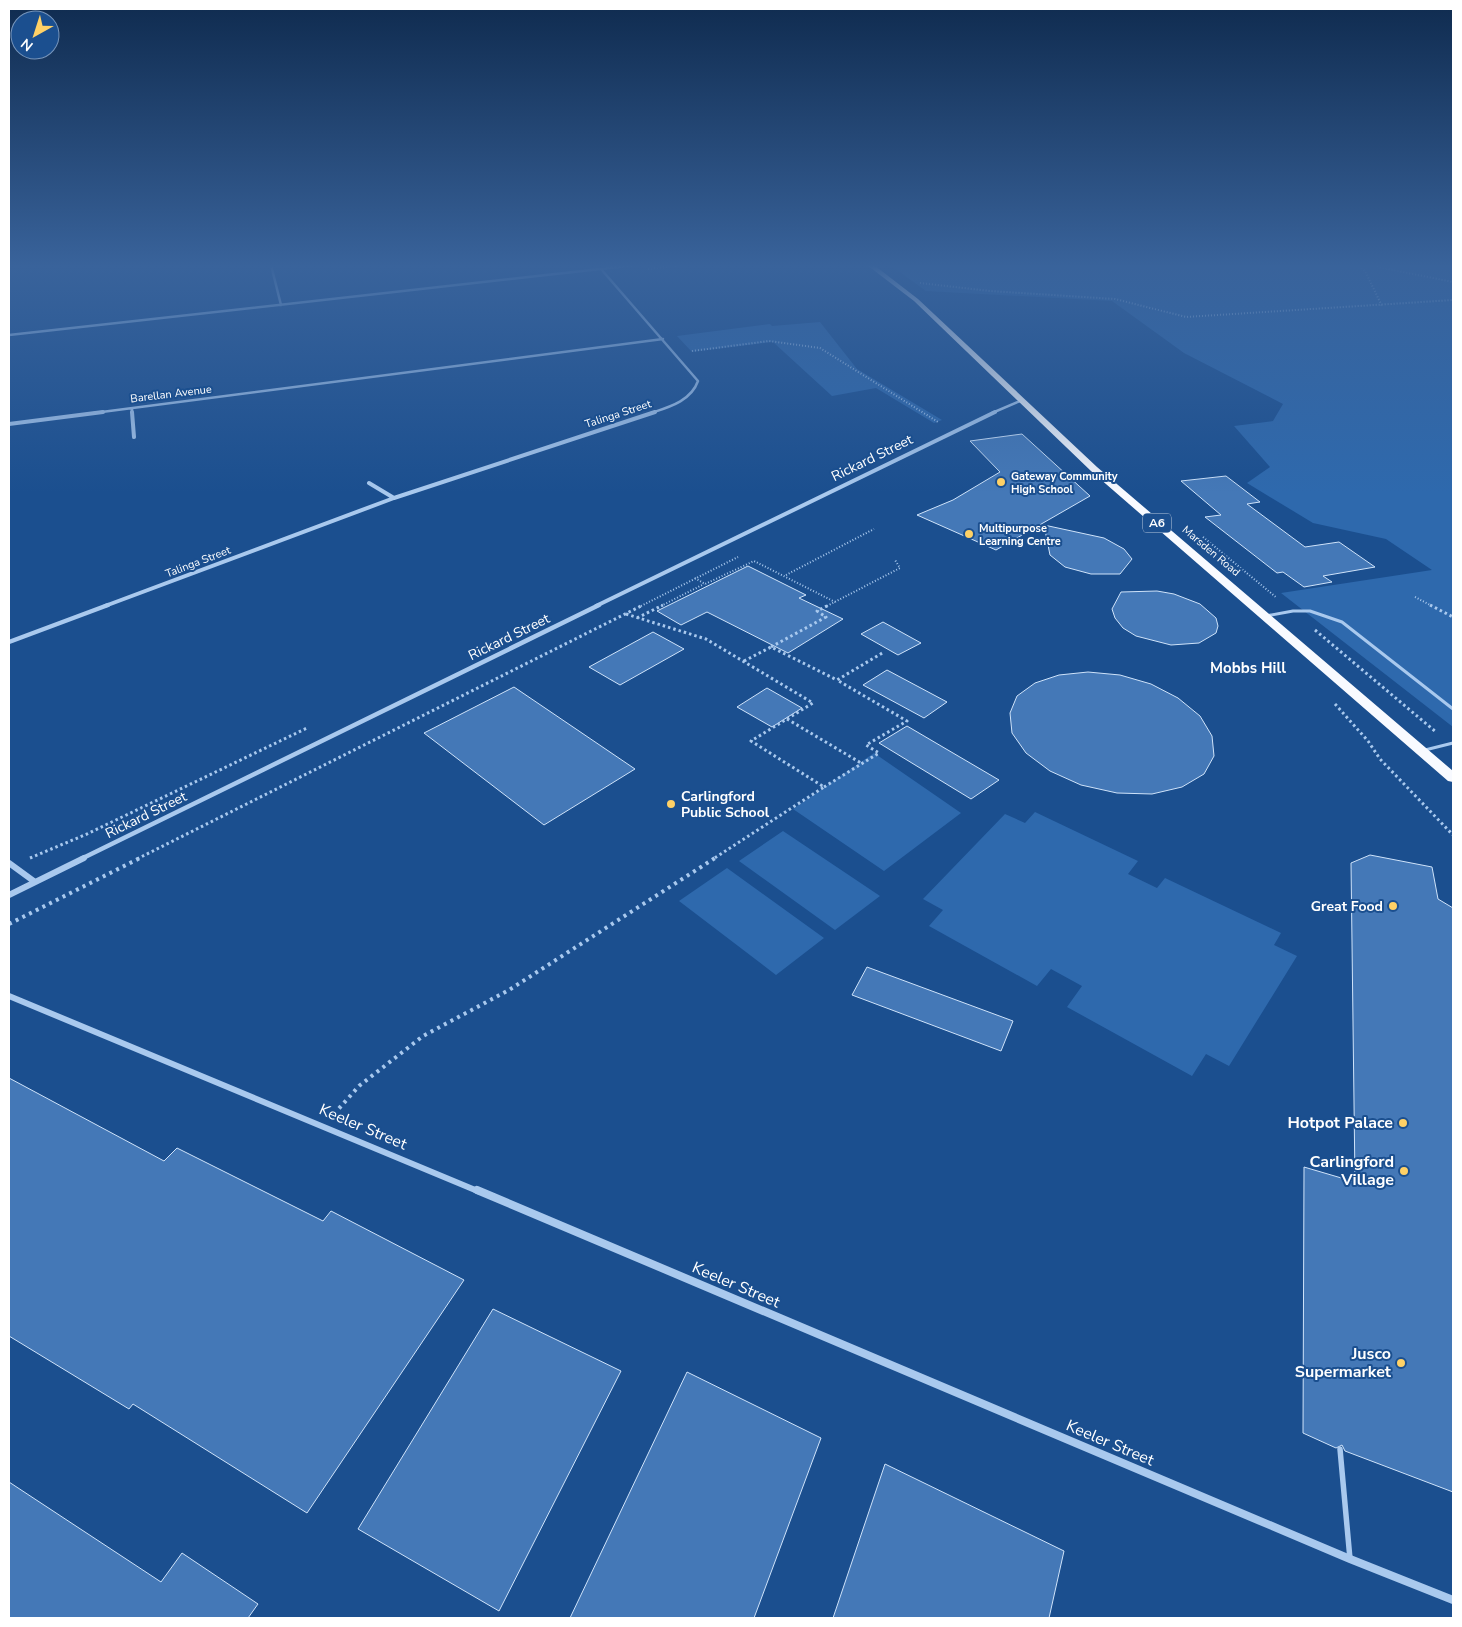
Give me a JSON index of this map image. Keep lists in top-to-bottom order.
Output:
{
  "streets": {
    "highway": ["A6", "Marsden Road"],
    "street": [
      "Barellan Avenue",
      "Talinga Street",
      "Rickard Street",
      "Keeler Street"
    ]
  },
  "crossings": [
    ["Rickard Street", "Marsden Road"]
  ],
  "districts": ["Mobbs Hill"],
  "places": [
    "Gateway Community High School",
    "Multipurpose Learning Centre",
    "Carlingford Public School",
    "Great Food",
    "Hotpot Palace",
    "Carlingford Village",
    "Jusco Supermarket"
  ],
  "north": "bottom left"
}
